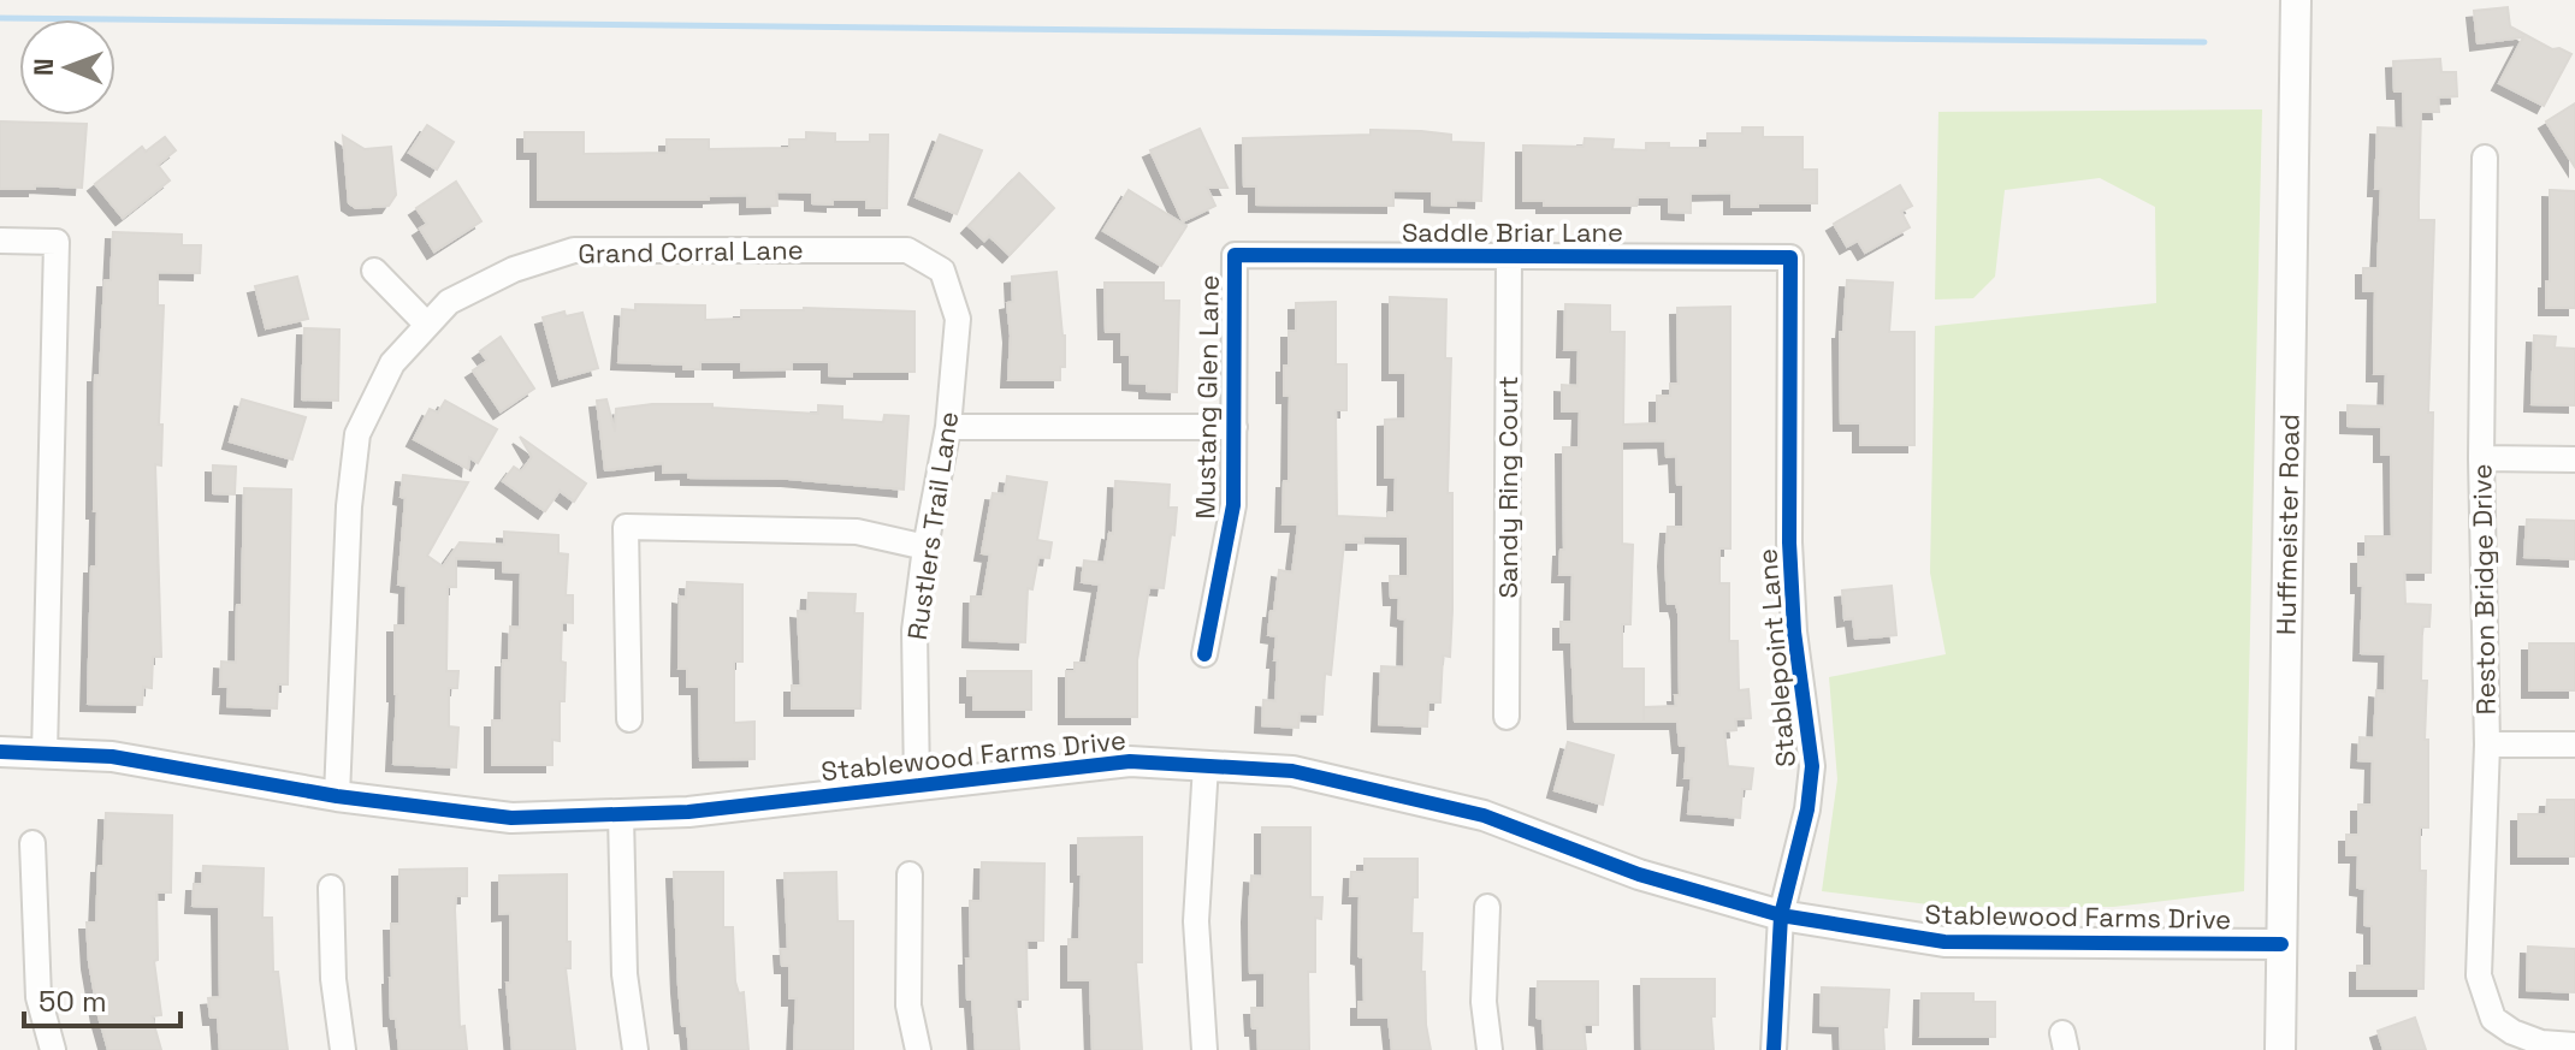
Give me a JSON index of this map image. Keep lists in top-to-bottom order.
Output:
{
  "streets": {
    "street": [
      "Saddle Briar Lane",
      "Grand Corral Lane",
      "Mustang Glen Lane",
      "Sandy Ring Court",
      "Huffmeister Road",
      "Rustlers Trail Lane",
      "Reston Bridge Drive",
      "Stablepoint Lane",
      "Stablewood Farms Drive"
    ]
  },
  "crossings": [
    ["Saddle Briar Lane", "Mustang Glen Lane"],
    ["Saddle Briar Lane", "Sandy Ring Court"],
    ["Saddle Briar Lane", "Stablepoint Lane"],
    ["Grand Corral Lane", "Rustlers Trail Lane"],
    ["Grand Corral Lane", "Stablewood Farms Drive"],
    ["Huffmeister Road", "Stablewood Farms Drive"],
    ["Rustlers Trail Lane", "Stablewood Farms Drive"],
    ["Stablepoint Lane", "Stablewood Farms Drive"]
  ],
  "scale_bar": "50 m",
  "north": "left"
}
